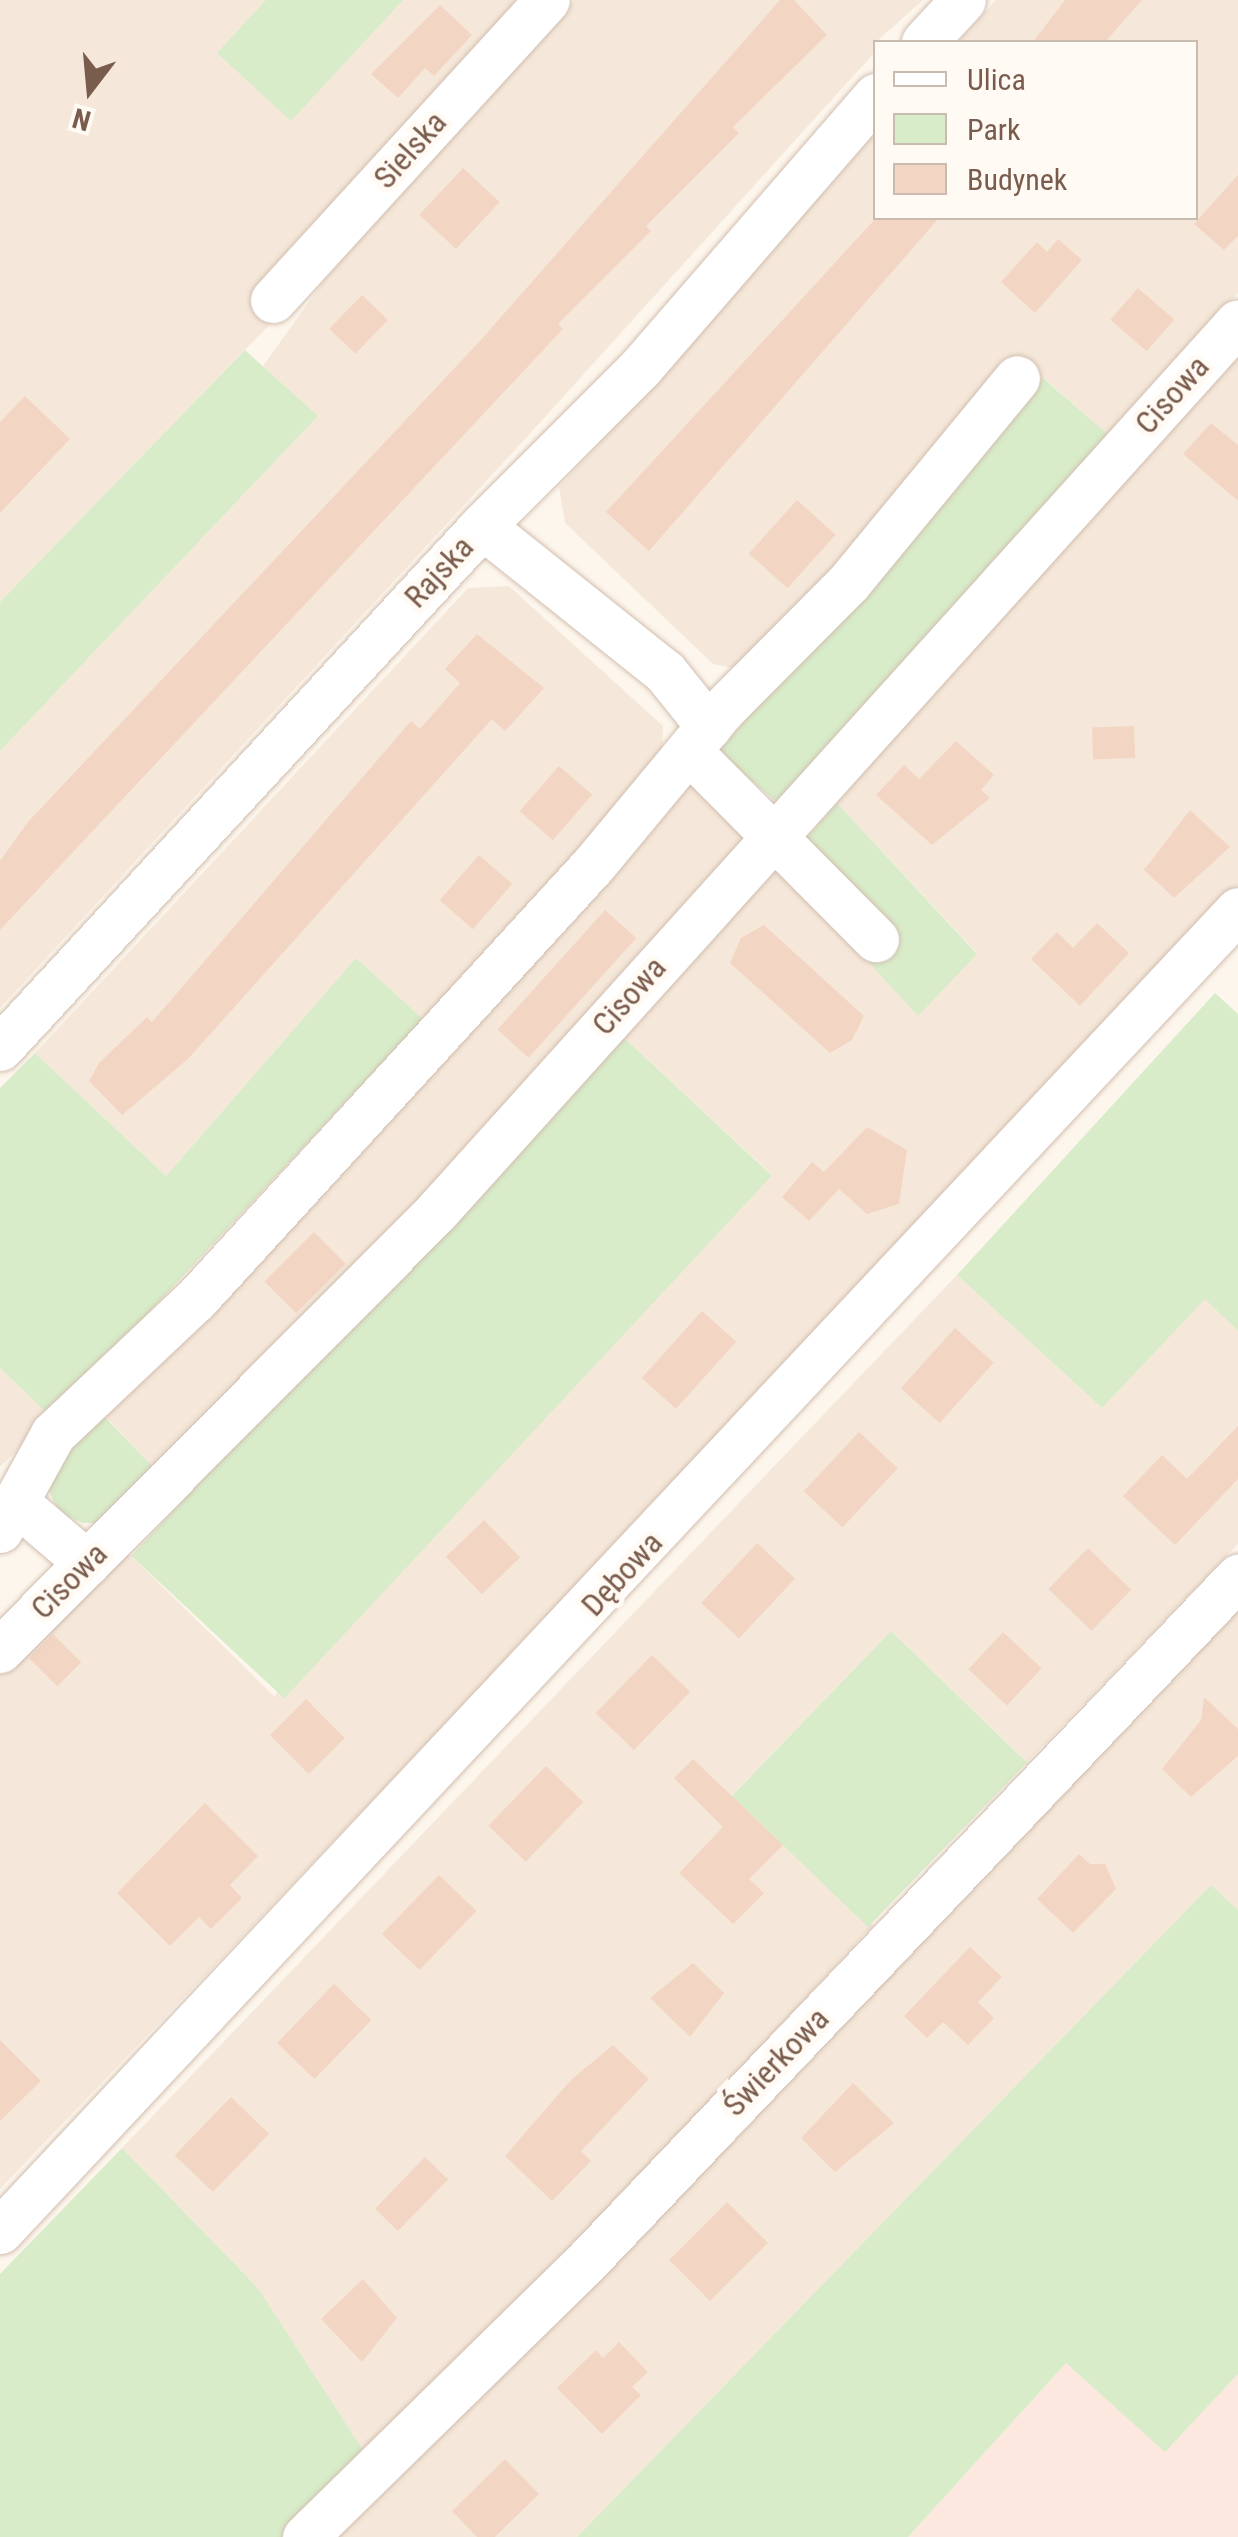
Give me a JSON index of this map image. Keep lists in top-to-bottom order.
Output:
{
  "streets": {
    "street": [
      "Sielska",
      "Cisowa",
      "Rajska",
      "Dębowa",
      "Świerkowa"
    ]
  },
  "legend": ["Ulica", "Park", "Budynek"],
  "north": "bottom"
}
